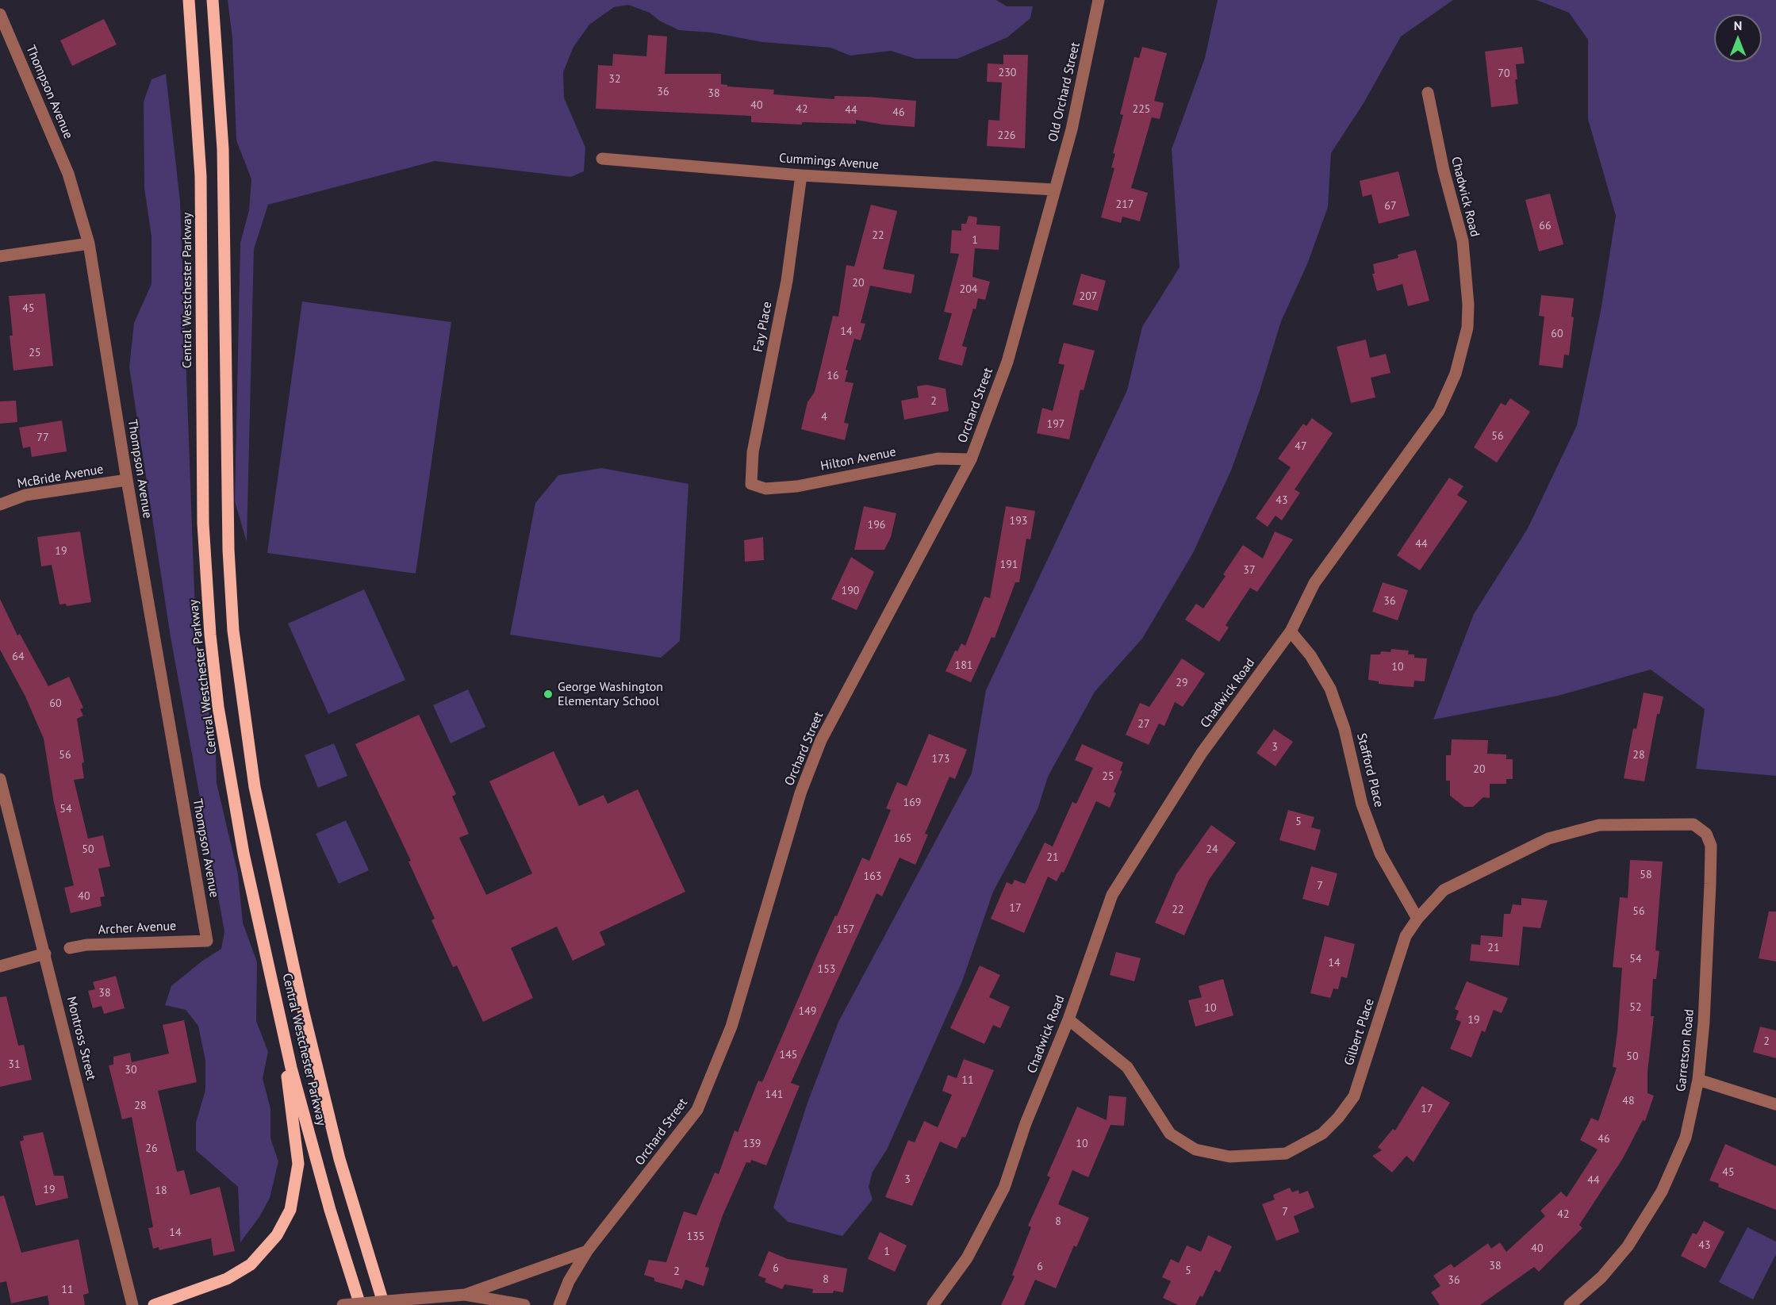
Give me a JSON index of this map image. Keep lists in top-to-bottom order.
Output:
{
  "streets": {
    "main road": ["Central Westchester Parkway"],
    "street": [
      "Thompson Avenue",
      "Old Orchard Street",
      "Cummings Avenue",
      "Chadwick Road",
      "Fay Place",
      "Orchard Street",
      "Hilton Avenue",
      "McBride Avenue",
      "Stafford Place",
      "Archer Avenue",
      "Gilbert Place",
      "Montross Street",
      "Garretson Road"
    ]
  },
  "crossings": [
    ["Thompson Avenue", "McBride Avenue"],
    ["Thompson Avenue", "Archer Avenue"],
    ["Old Orchard Street", "Cummings Avenue"],
    ["Old Orchard Street", "Orchard Street"],
    ["Cummings Avenue", "Fay Place"],
    ["Cummings Avenue", "Orchard Street"],
    ["Chadwick Road", "Stafford Place"],
    ["Chadwick Road", "Gilbert Place"],
    ["Fay Place", "Hilton Avenue"],
    ["Orchard Street", "Hilton Avenue"],
    ["Stafford Place", "Gilbert Place"],
    ["Gilbert Place", "Garretson Road"]
  ],
  "places": ["George Washington Elementary School"],
  "house_numbers": [
    "230",
    "70",
    "32",
    "36",
    "38",
    "40",
    "42",
    "225",
    "44",
    "46",
    "226",
    "217",
    "67",
    "66",
    "22",
    "1",
    "20",
    "204",
    "207",
    "45",
    "14",
    "60",
    "25",
    "16",
    "2",
    "4",
    "197",
    "56",
    "77",
    "47",
    "43",
    "193",
    "196",
    "44",
    "19",
    "191",
    "37",
    "190",
    "36",
    "64",
    "181",
    "10",
    "29",
    "60",
    "27",
    "3",
    "56",
    "28",
    "173",
    "20",
    "25",
    "169",
    "54",
    "5",
    "165",
    "50",
    "24",
    "21",
    "58",
    "163",
    "7",
    "40",
    "17",
    "22",
    "56",
    "157",
    "21",
    "54",
    "14",
    "153",
    "38",
    "52",
    "10",
    "149",
    "19",
    "2",
    "145",
    "50",
    "31",
    "30",
    "11",
    "141",
    "48",
    "28",
    "17",
    "46",
    "139",
    "10",
    "26",
    "45",
    "3",
    "44",
    "19",
    "18",
    "7",
    "42",
    "8",
    "14",
    "135",
    "43",
    "40",
    "1",
    "38",
    "6",
    "6",
    "5",
    "2",
    "8",
    "36",
    "11"
  ],
  "north": "top"
}
